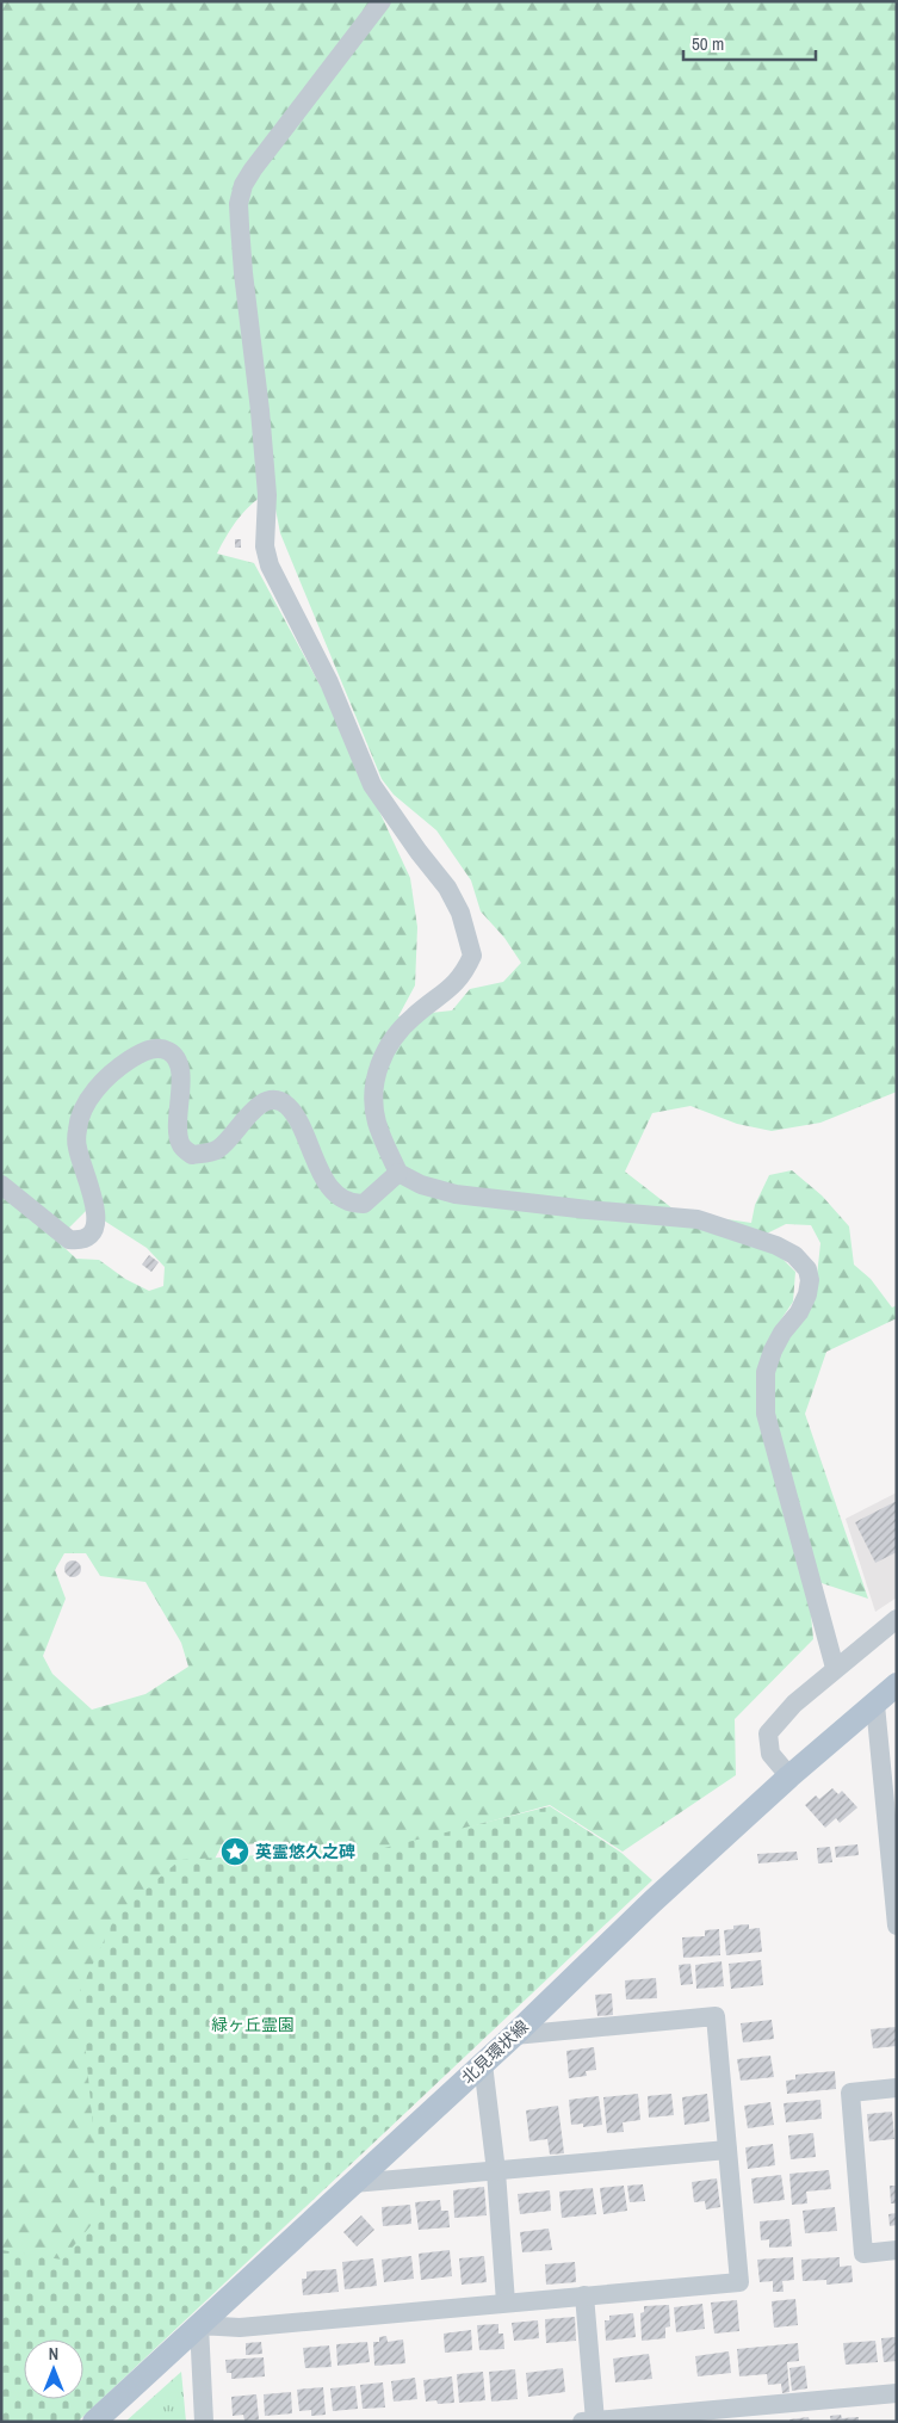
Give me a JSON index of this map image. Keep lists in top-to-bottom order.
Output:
{
  "streets": {
    "main road": ["北見環状線"]
  },
  "parks": ["緑ヶ丘霊園"],
  "places": {
    "place": ["英霊悠久之碑"]
  },
  "scale_bar": "50 m",
  "north": "top"
}
